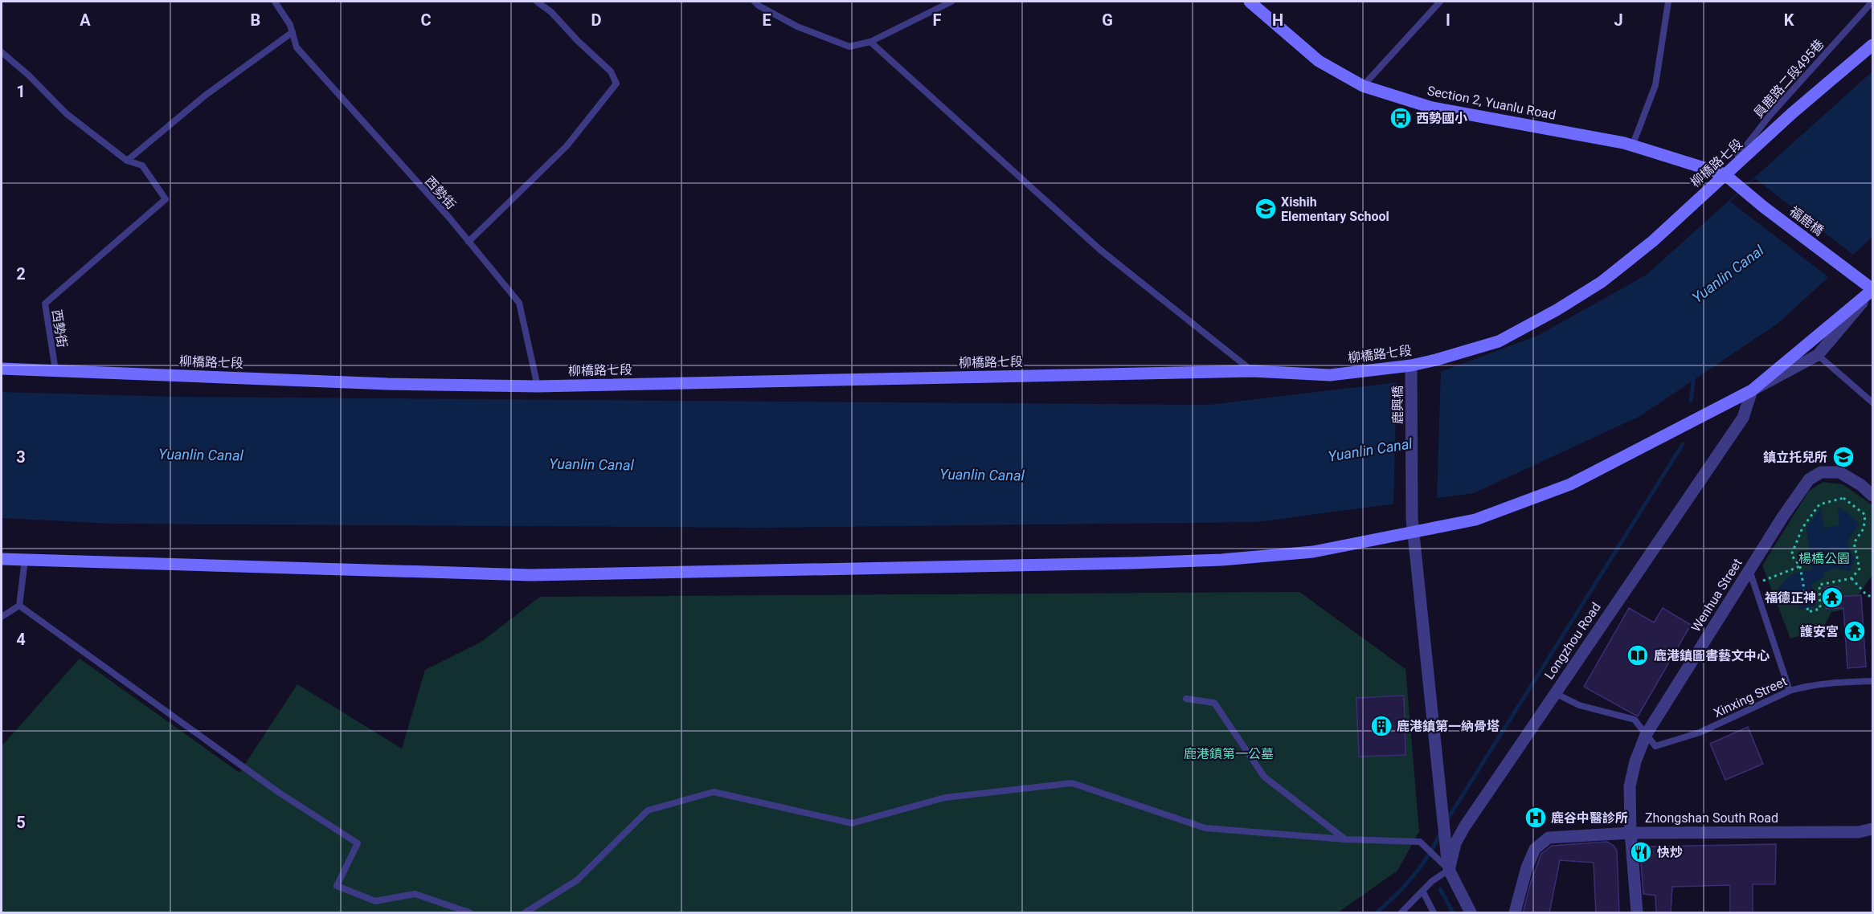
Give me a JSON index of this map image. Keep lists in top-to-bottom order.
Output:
{
  "streets": {
    "main road": ["Section 2, Yuanlu Road", "柳橋路七段", "福鹿橋"],
    "street": [
      "鹿興橋",
      "Wenhua Street",
      "Longzhou Road",
      "Zhongshan South Road"
    ],
    "lane": ["員鹿路二段495巷", "西勢街", "Xinxing Street"]
  },
  "crossings": [
    ["員鹿路二段495巷", "Section 2, Yuanlu Road"],
    ["員鹿路二段495巷", "柳橋路七段"],
    ["員鹿路二段495巷", "福鹿橋"],
    ["Section 2, Yuanlu Road", "柳橋路七段"],
    ["Section 2, Yuanlu Road", "福鹿橋"],
    ["柳橋路七段", "西勢街"],
    ["柳橋路七段", "福鹿橋"],
    ["柳橋路七段", "鹿興橋"],
    ["鹿興橋", "Longzhou Road"],
    ["Wenhua Street", "Xinxing Street"],
    ["Wenhua Street", "Zhongshan South Road"]
  ],
  "water": ["Yuanlin Canal"],
  "parks": ["楊橋公園", "鹿港鎮第一公墓"],
  "places": {
    "bus stop": ["西勢國小"],
    "school or university": ["Xishih Elementary School", "鎮立托兒所"],
    "temple": ["福德正神", "護安宮"],
    "library": ["鹿港鎮圖書藝文中心"],
    "building": ["鹿港鎮第一納骨塔"],
    "hospital": ["鹿谷中醫診所"],
    "restaurant": ["快炒"]
  },
  "grid": {
    "columns": [
      "A",
      "B",
      "C",
      "D",
      "E",
      "F",
      "G",
      "H",
      "I",
      "J",
      "K"
    ],
    "rows": [
      "1",
      "2",
      "3",
      "4",
      "5"
    ]
  }
}
